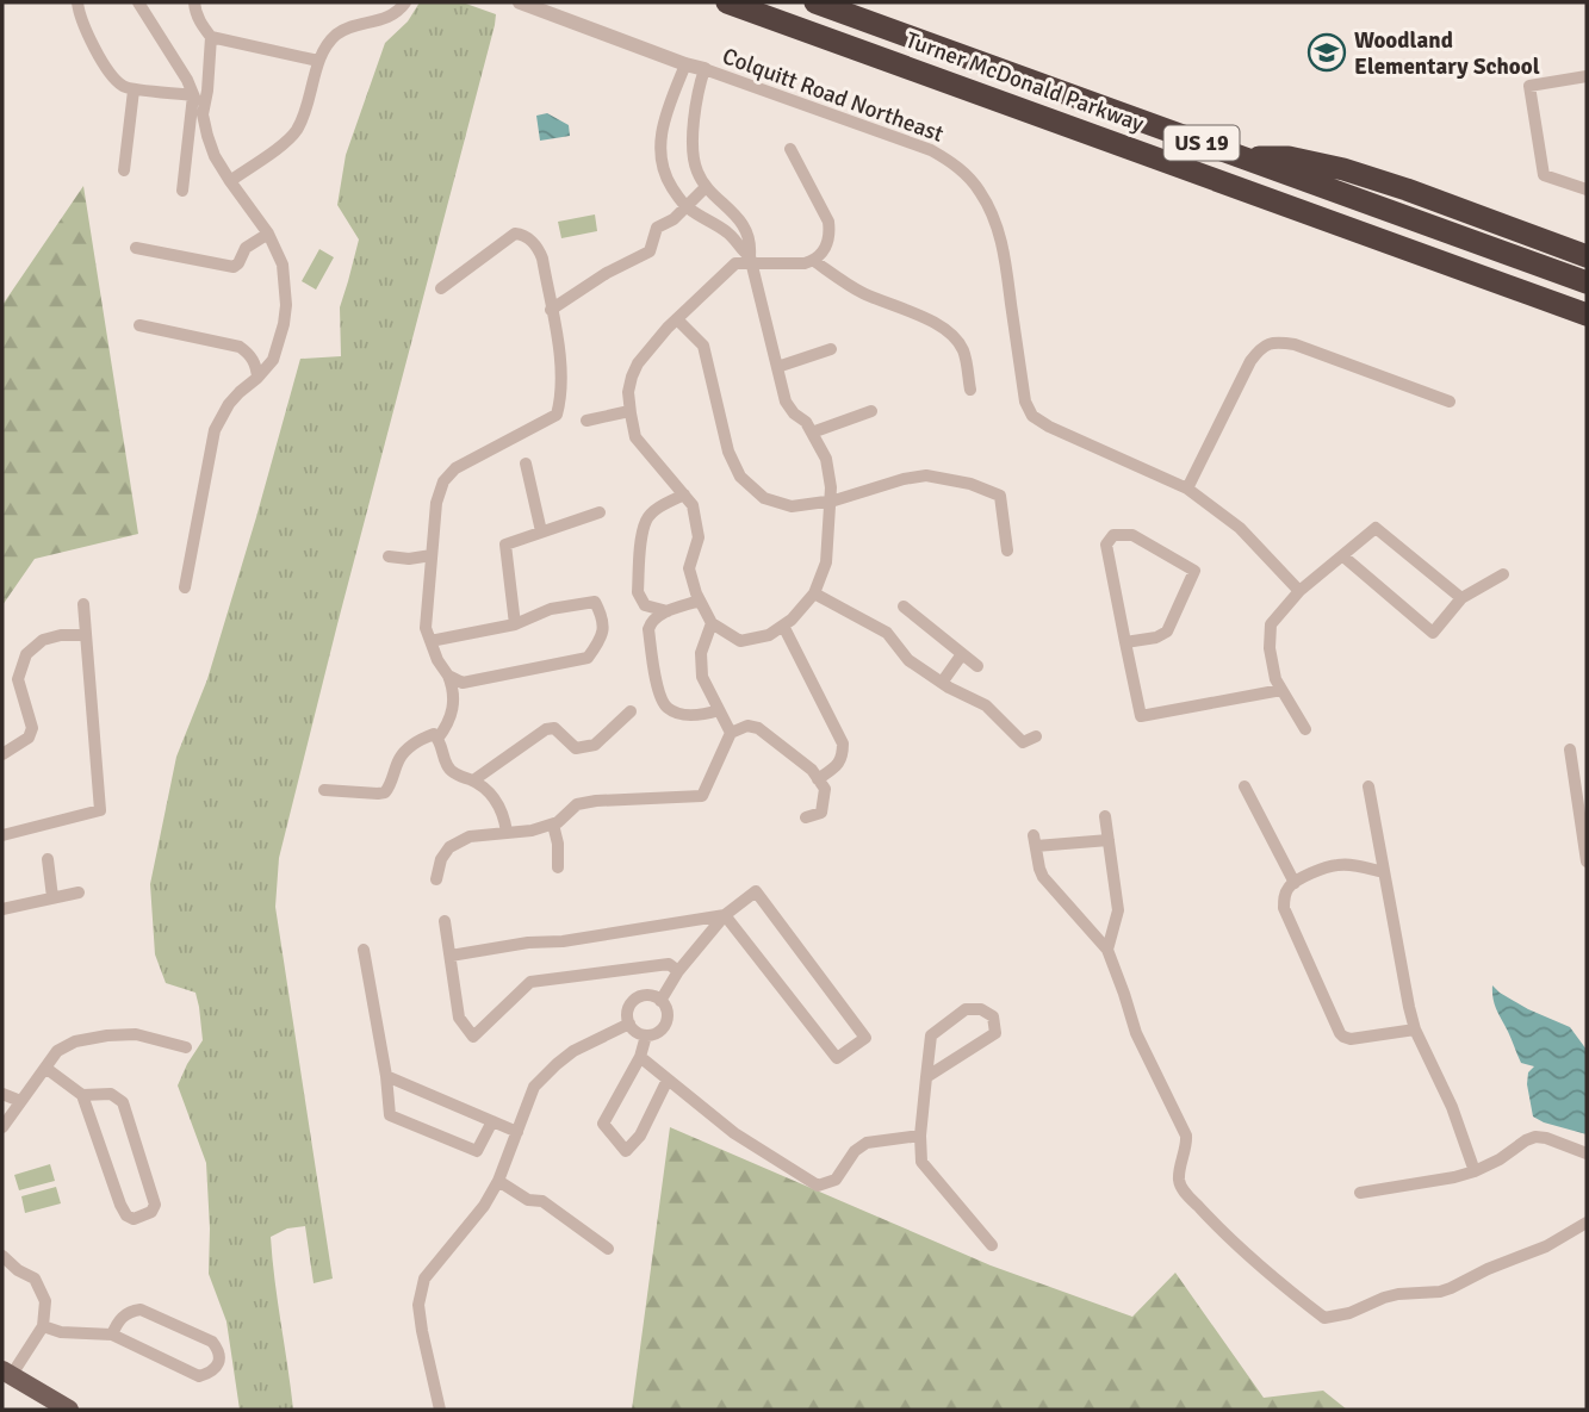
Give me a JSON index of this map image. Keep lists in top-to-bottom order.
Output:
{
  "streets": {
    "highway": ["Turner McDonald Parkway", "US 19"],
    "street": ["Colquitt Road Northeast"]
  },
  "places": {
    "school or university": ["Woodland Elementary School"]
  }
}
